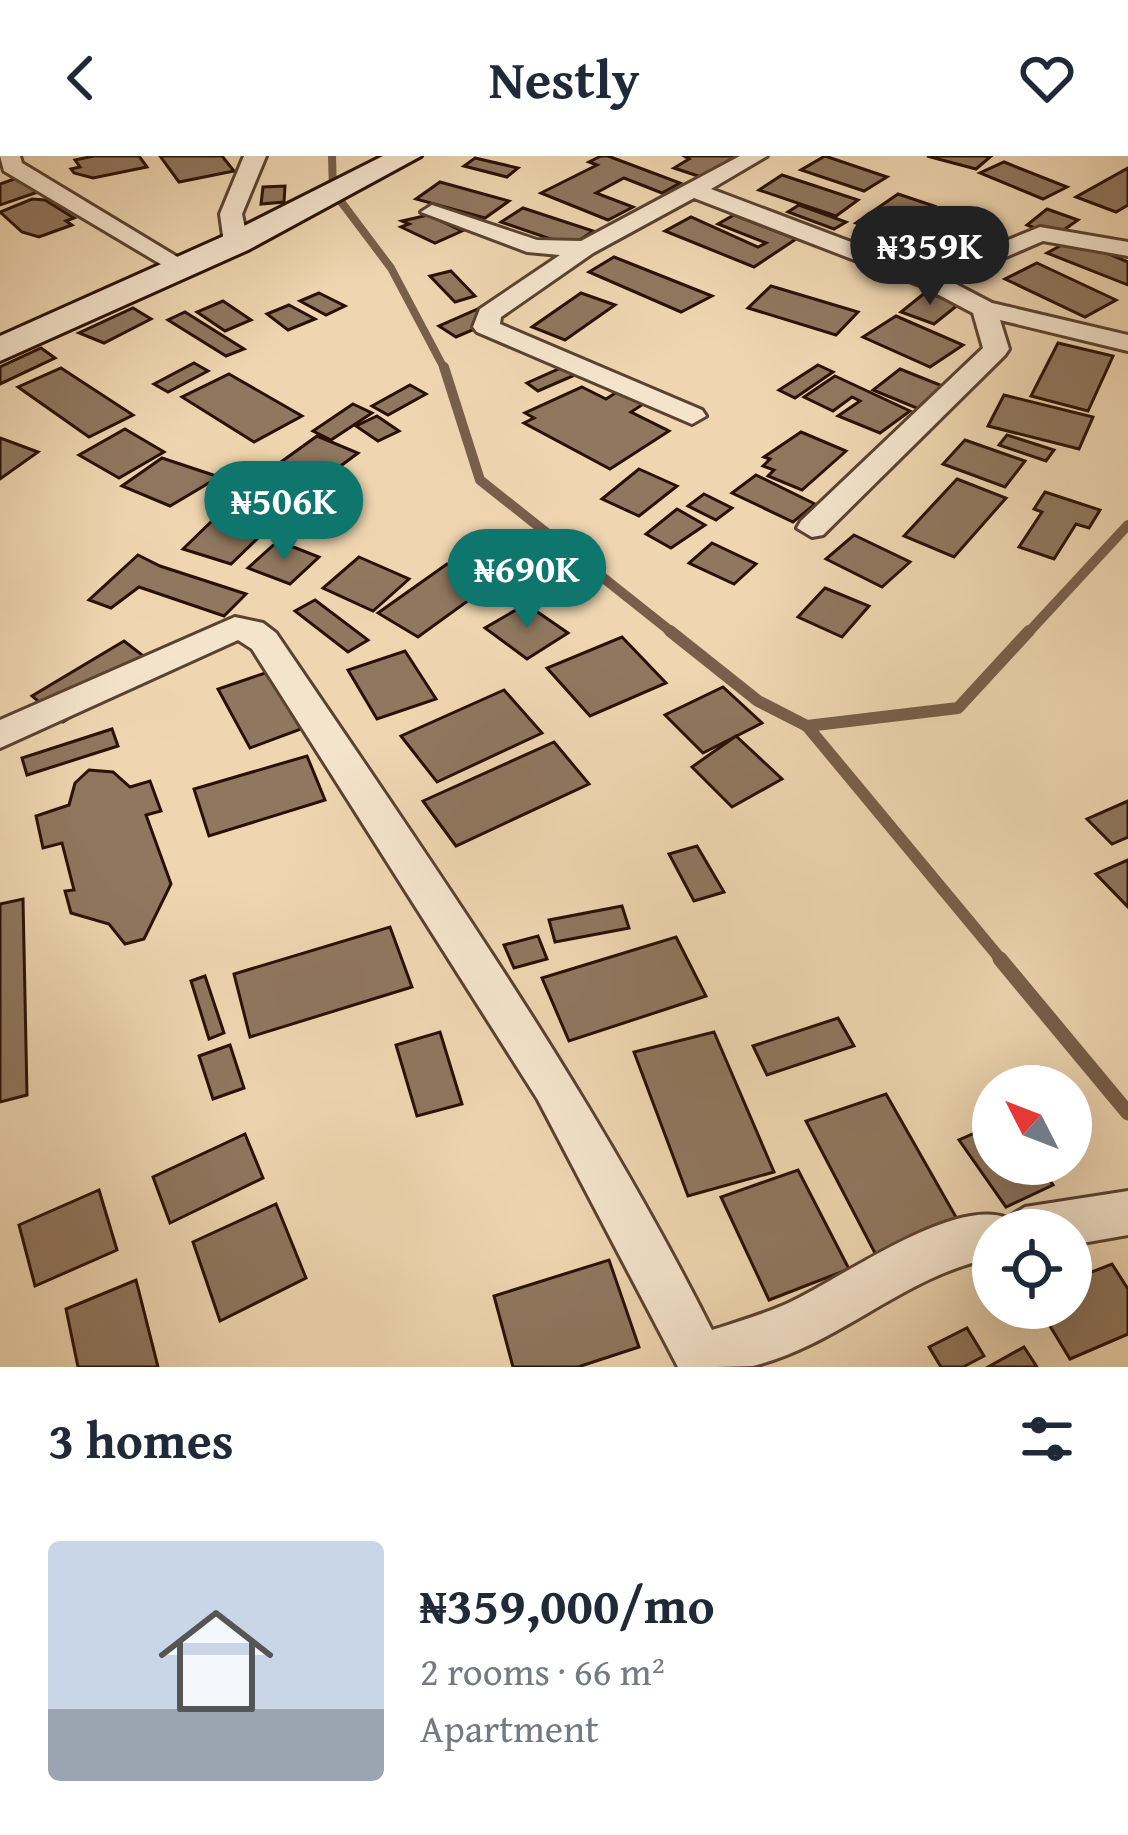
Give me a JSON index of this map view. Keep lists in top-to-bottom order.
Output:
{
  "north": "top left",
  "page": {
    "header": "Nestly",
    "price": ["₦359K", "₦506K", "₦690K"],
    "heading": "3 homes",
    "list": [
      {
        "name": "₦359,000/mo",
        "note": "2 rooms · 66 m² · Apartment"
      }
    ]
  }
}
